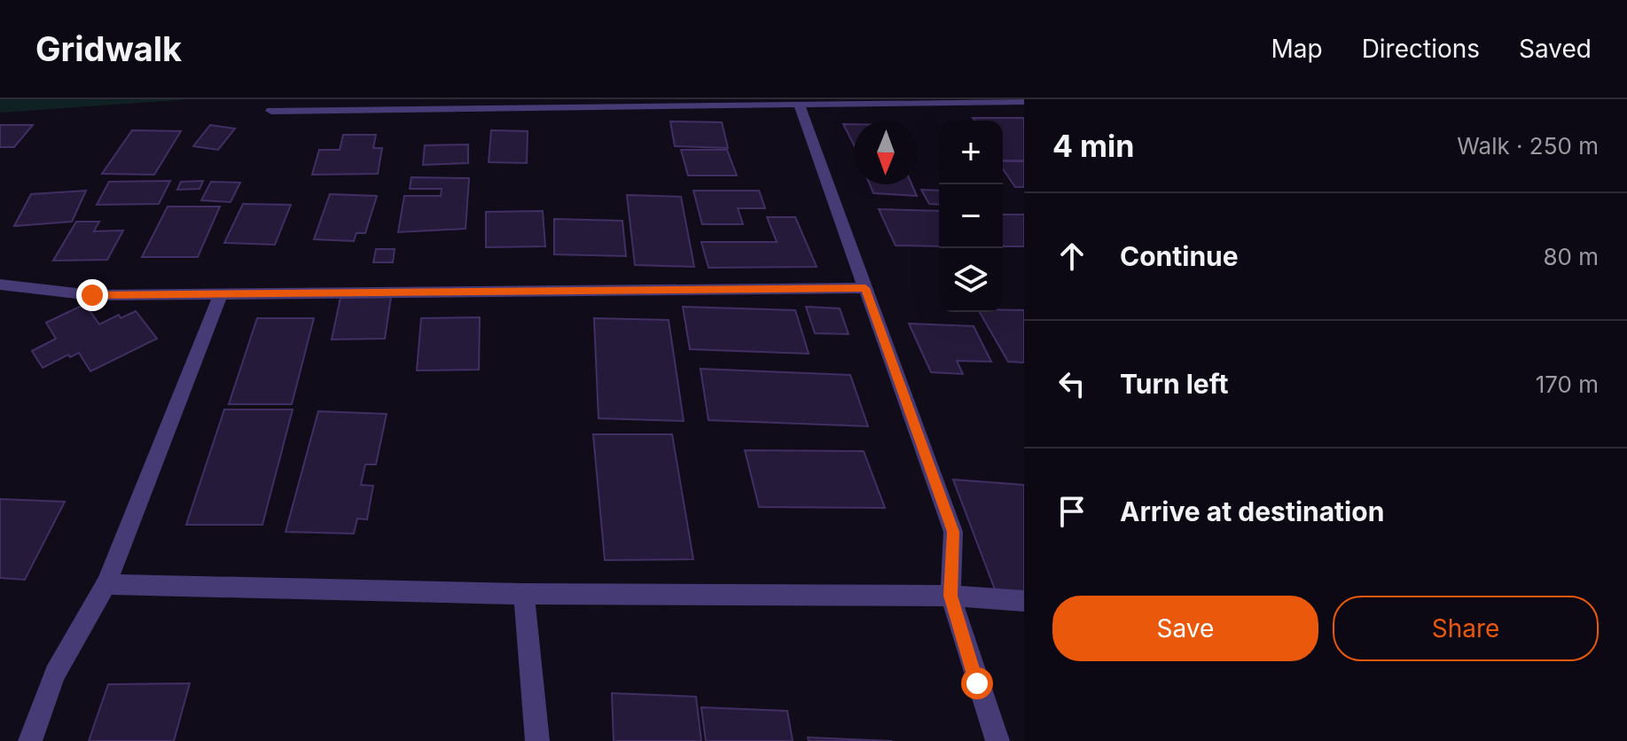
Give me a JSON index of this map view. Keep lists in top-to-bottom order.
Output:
{
  "north": "bottom",
  "page": {
    "header": "Gridwalk",
    "nav": ["Map", "Directions", "Saved"],
    "heading": ["4 min", "Walk · 250 m"],
    "map_buttons": ["+", "−"],
    "list": [
      ["Continue", "80 m"],
      ["Turn left", "170 m"],
      "Arrive at destination"
    ],
    "buttons": ["Save", "Share"]
  }
}
